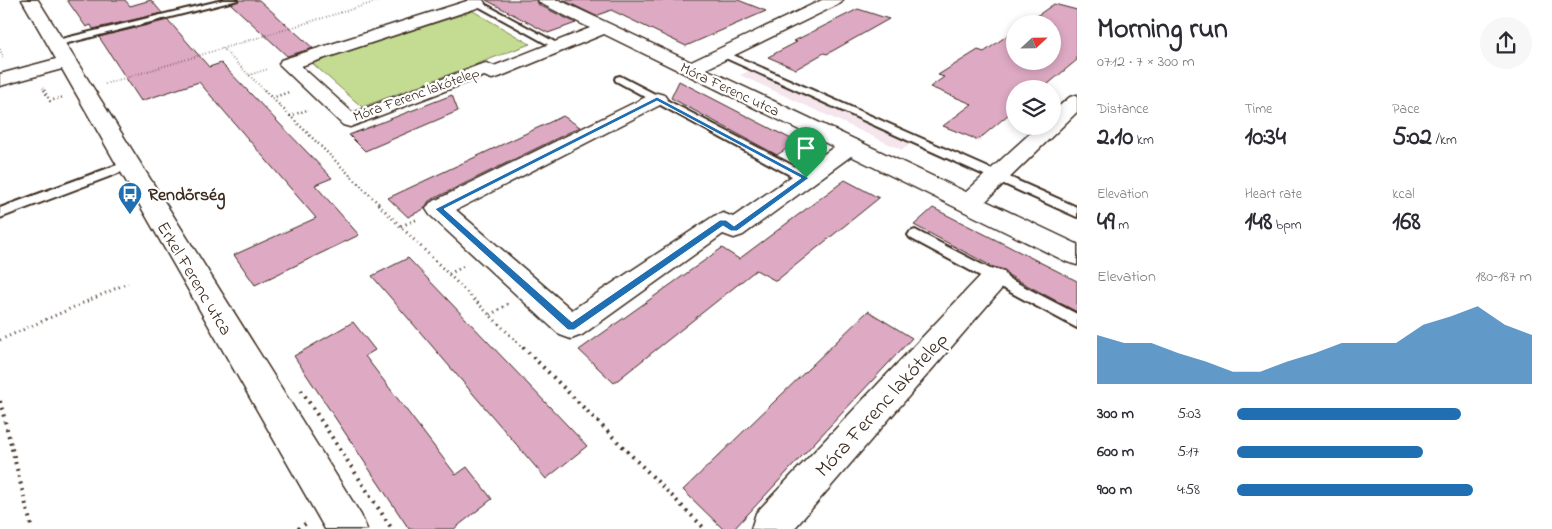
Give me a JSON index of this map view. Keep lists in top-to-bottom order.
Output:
{
  "streets": {
    "street": ["Móra Ferenc utca", "Móra Ferenc lakótelep", "Erkel Ferenc utca"]
  },
  "crossings": [
    ["Móra Ferenc utca", "Móra Ferenc lakótelep"]
  ],
  "places": {
    "bus stop": ["Rendőrség"]
  },
  "north": "right",
  "page": {
    "heading": ["Morning run", "07:12 · 7 × 300 m"],
    "stats": [
      ["Distance", "2.10 km"],
      ["Time", "10:34"],
      ["Pace", "5:02 /km"],
      ["Elevation", "49 m"],
      ["Heart rate", "148 bpm"],
      ["kcal", "168"]
    ],
    "chart": ["Elevation", "180–187 m"],
    "list": [
      {
        "name": "300 m",
        "note": "5:03"
      },
      {
        "name": "600 m",
        "note": "5:17"
      },
      {
        "name": "900 m",
        "note": "4:58"
      }
    ]
  }
}
